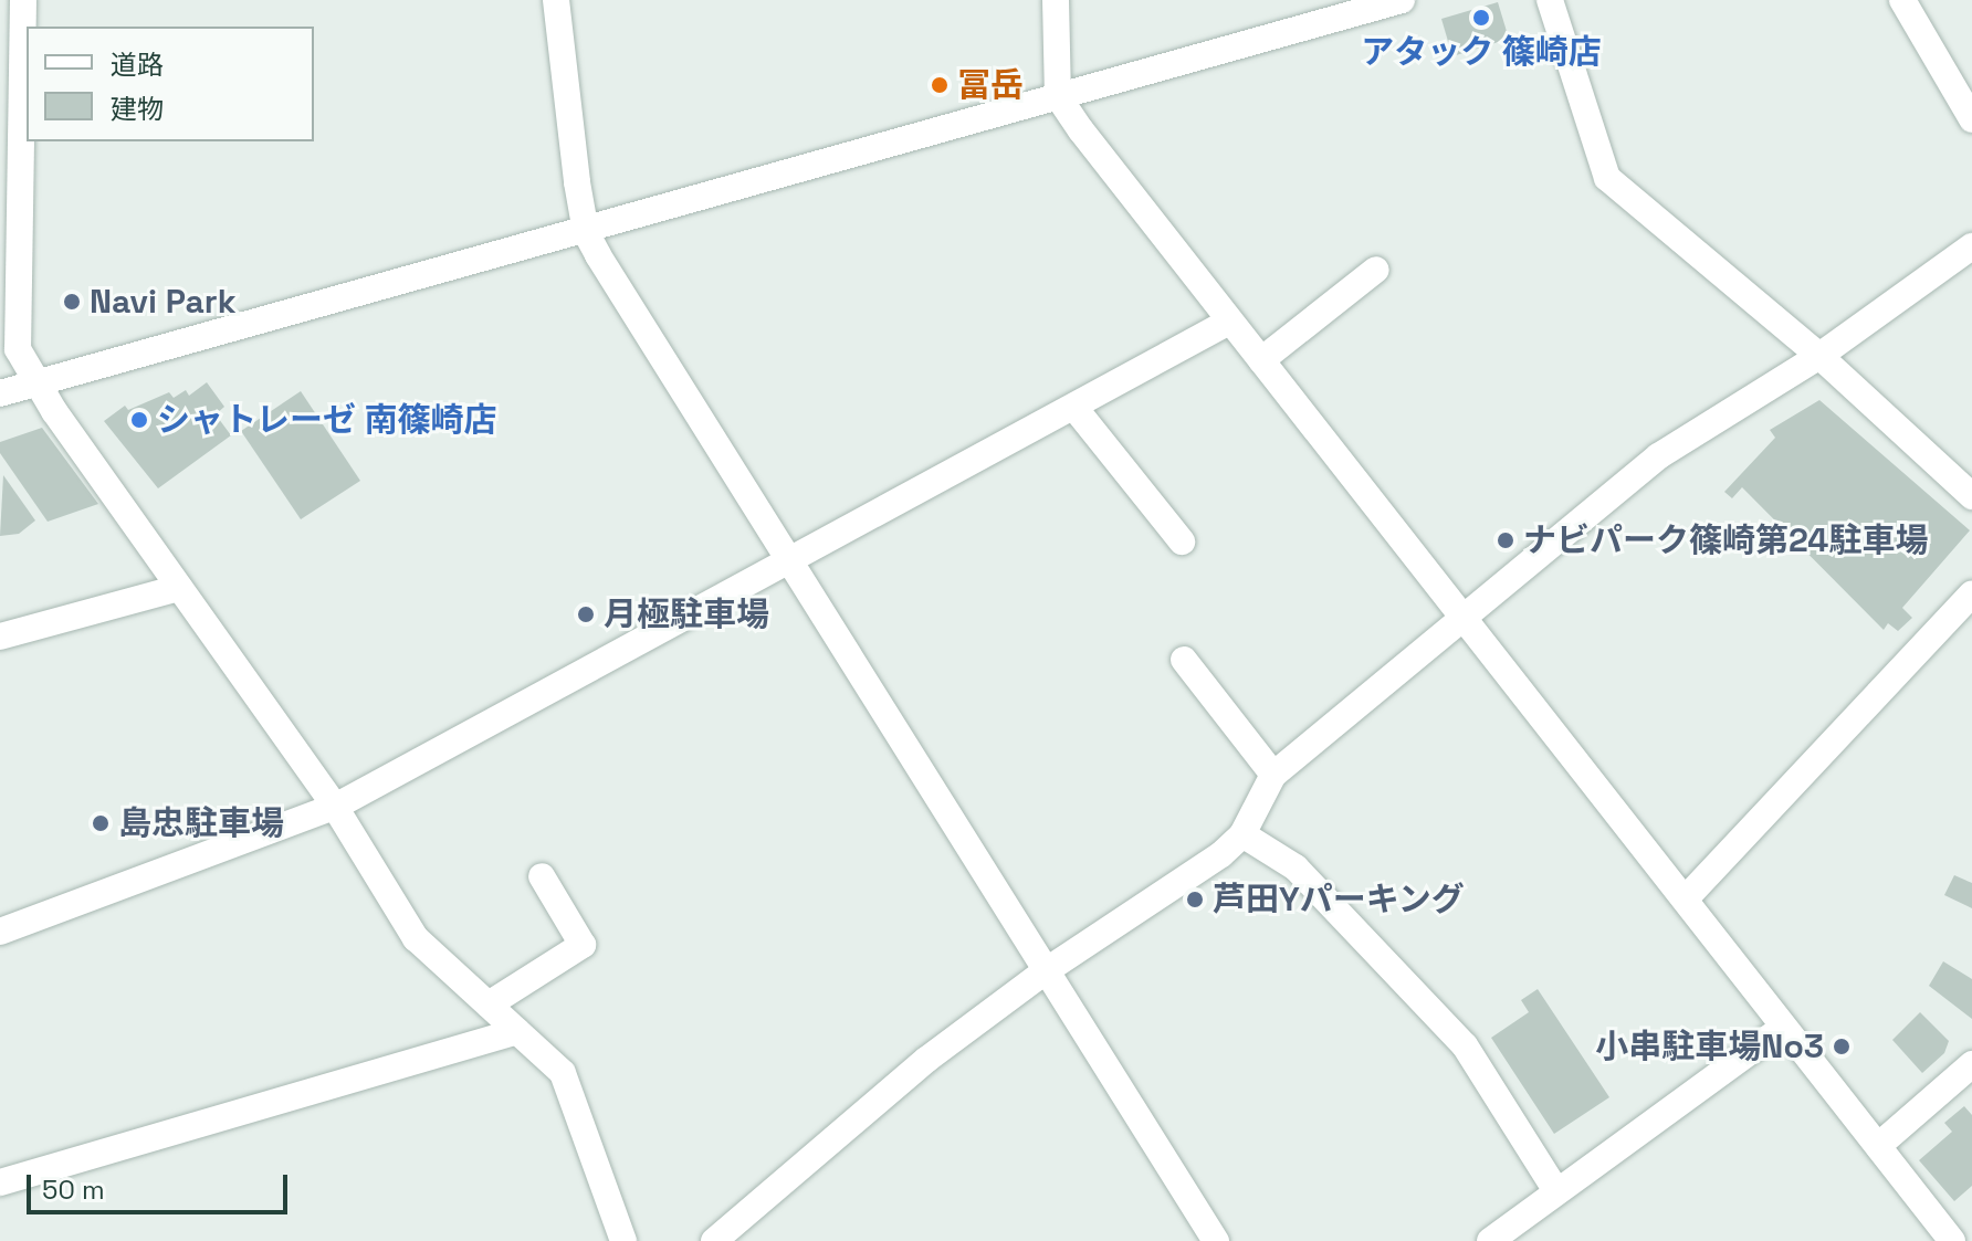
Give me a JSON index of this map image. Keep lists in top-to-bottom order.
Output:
{
  "places": [
    "アタック 篠崎店",
    "冨岳",
    "Navi Park",
    "シャトレーゼ 南篠崎店",
    "ナビパーク篠崎第24駐車場",
    "月極駐車場",
    "島忠駐車場",
    "芦田Yパーキング",
    "小串駐車場No3"
  ],
  "legend": ["道路", "建物"],
  "scale_bar": "50 m"
}
